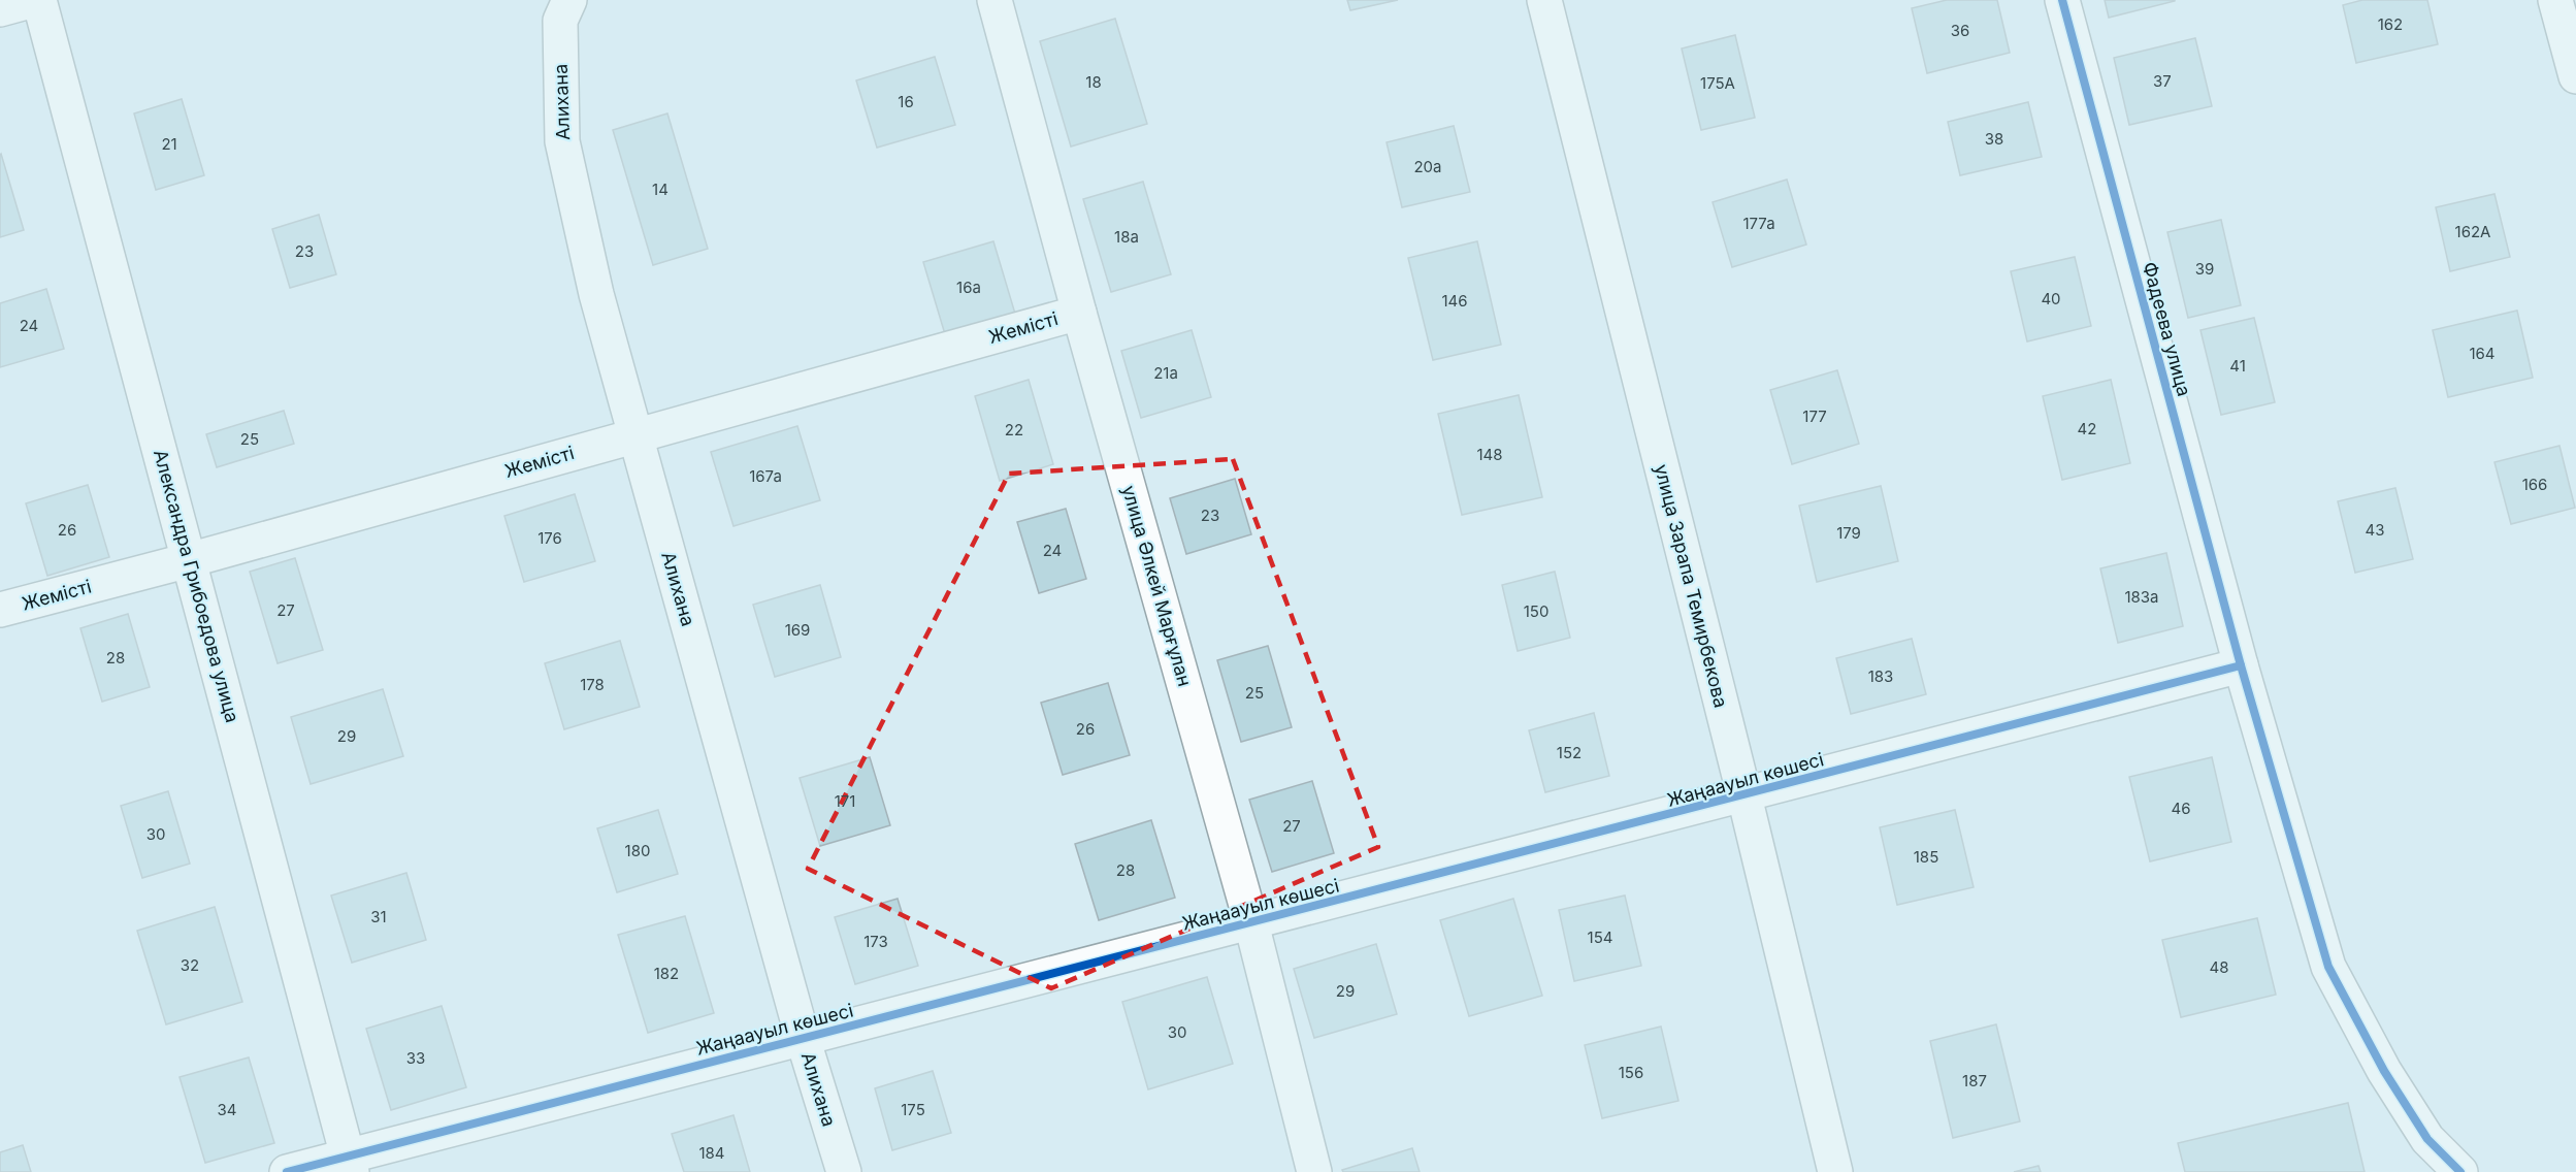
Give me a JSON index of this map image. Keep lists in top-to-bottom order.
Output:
{
  "streets": {
    "street": [
      "Алихана",
      "Жемісті",
      "Фадеева улица",
      "Александра Грибоедова улица",
      "улица Әлкей Марғұлан",
      "улица Зарапа Темирбекова",
      "Жаңаауыл көшесі"
    ]
  },
  "crossings": [
    ["Алихана", "Жемісті"],
    ["Алихана", "Жаңаауыл көшесі"],
    ["Жемісті", "Александра Грибоедова улица"],
    ["Жемісті", "улица Әлкей Марғұлан"],
    ["Фадеева улица", "Жаңаауыл көшесі"],
    ["Александра Грибоедова улица", "Жаңаауыл көшесі"],
    ["улица Әлкей Марғұлан", "Жаңаауыл көшесі"],
    ["улица Зарапа Темирбекова", "Жаңаауыл көшесі"]
  ],
  "house_numbers": [
    "162",
    "36",
    "37",
    "18",
    "175А",
    "16",
    "38",
    "21",
    "20а",
    "14",
    "177а",
    "162А",
    "18а",
    "23",
    "39",
    "16а",
    "40",
    "146",
    "24",
    "164",
    "41",
    "21а",
    "177",
    "42",
    "22",
    "25",
    "148",
    "167а",
    "166",
    "23",
    "26",
    "43",
    "179",
    "176",
    "24",
    "183а",
    "27",
    "150",
    "169",
    "28",
    "183",
    "178",
    "25",
    "26",
    "29",
    "152",
    "171",
    "46",
    "27",
    "30",
    "180",
    "185",
    "28",
    "31",
    "154",
    "173",
    "32",
    "48",
    "182",
    "29",
    "30",
    "33",
    "156",
    "187",
    "34",
    "175",
    "184"
  ]
}
